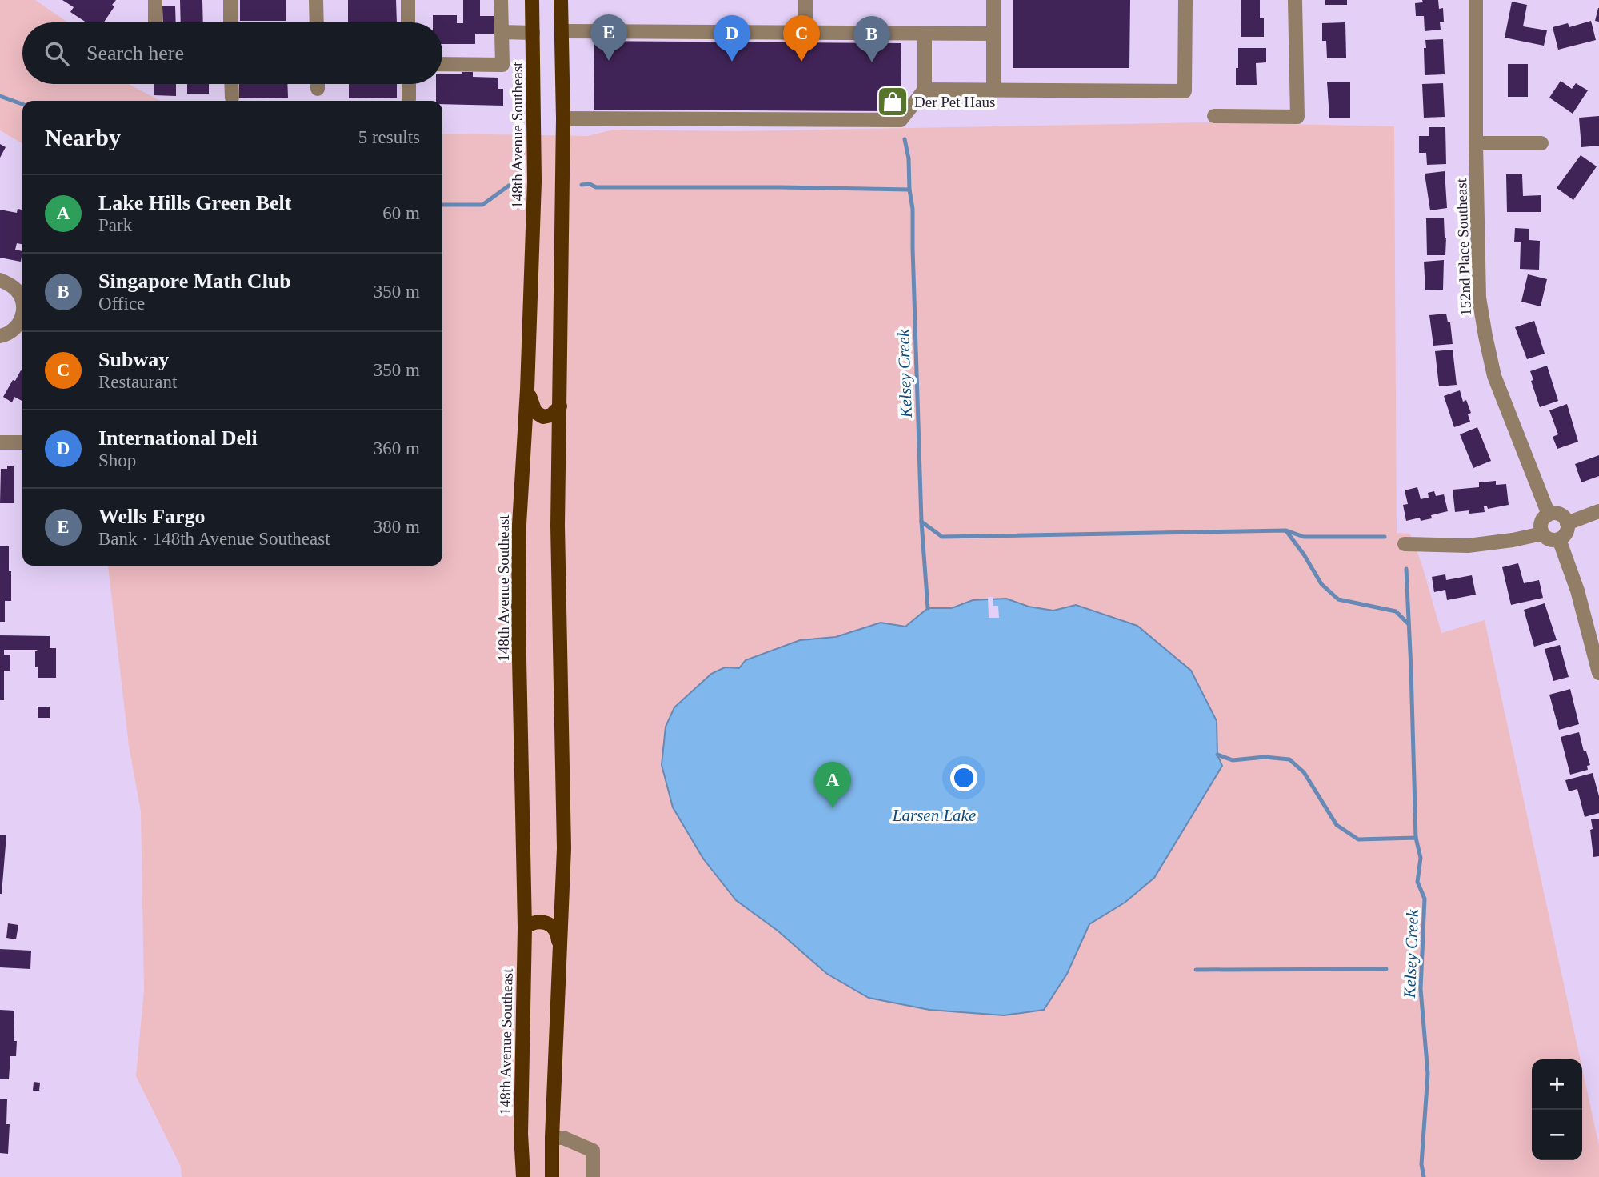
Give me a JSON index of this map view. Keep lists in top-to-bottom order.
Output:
{
  "streets": {
    "main road": ["148th Avenue Southeast"],
    "street": ["152nd Place Southeast"]
  },
  "water": ["Kelsey Creek", "Larsen Lake"],
  "places": {
    "shop": ["Der Pet Haus"]
  },
  "page": {
    "pins": [
      "E",
      "C",
      "D",
      "B",
      "A"
    ],
    "search": "Search here",
    "heading": ["Nearby", "5 results"],
    "list": [
      {
        "mark": "A",
        "name": "Lake Hills Green Belt",
        "note": "Park",
        "value": "60 m"
      },
      {
        "mark": "B",
        "name": "Singapore Math Club",
        "note": "Office",
        "value": "350 m"
      },
      {
        "mark": "C",
        "name": "Subway",
        "note": "Restaurant",
        "value": "350 m"
      },
      {
        "mark": "D",
        "name": "International Deli",
        "note": "Shop",
        "value": "360 m"
      },
      {
        "mark": "E",
        "name": "Wells Fargo",
        "note": "Bank · 148th Avenue Southeast",
        "value": "380 m"
      }
    ],
    "map_buttons": ["+", "−"]
  }
}
